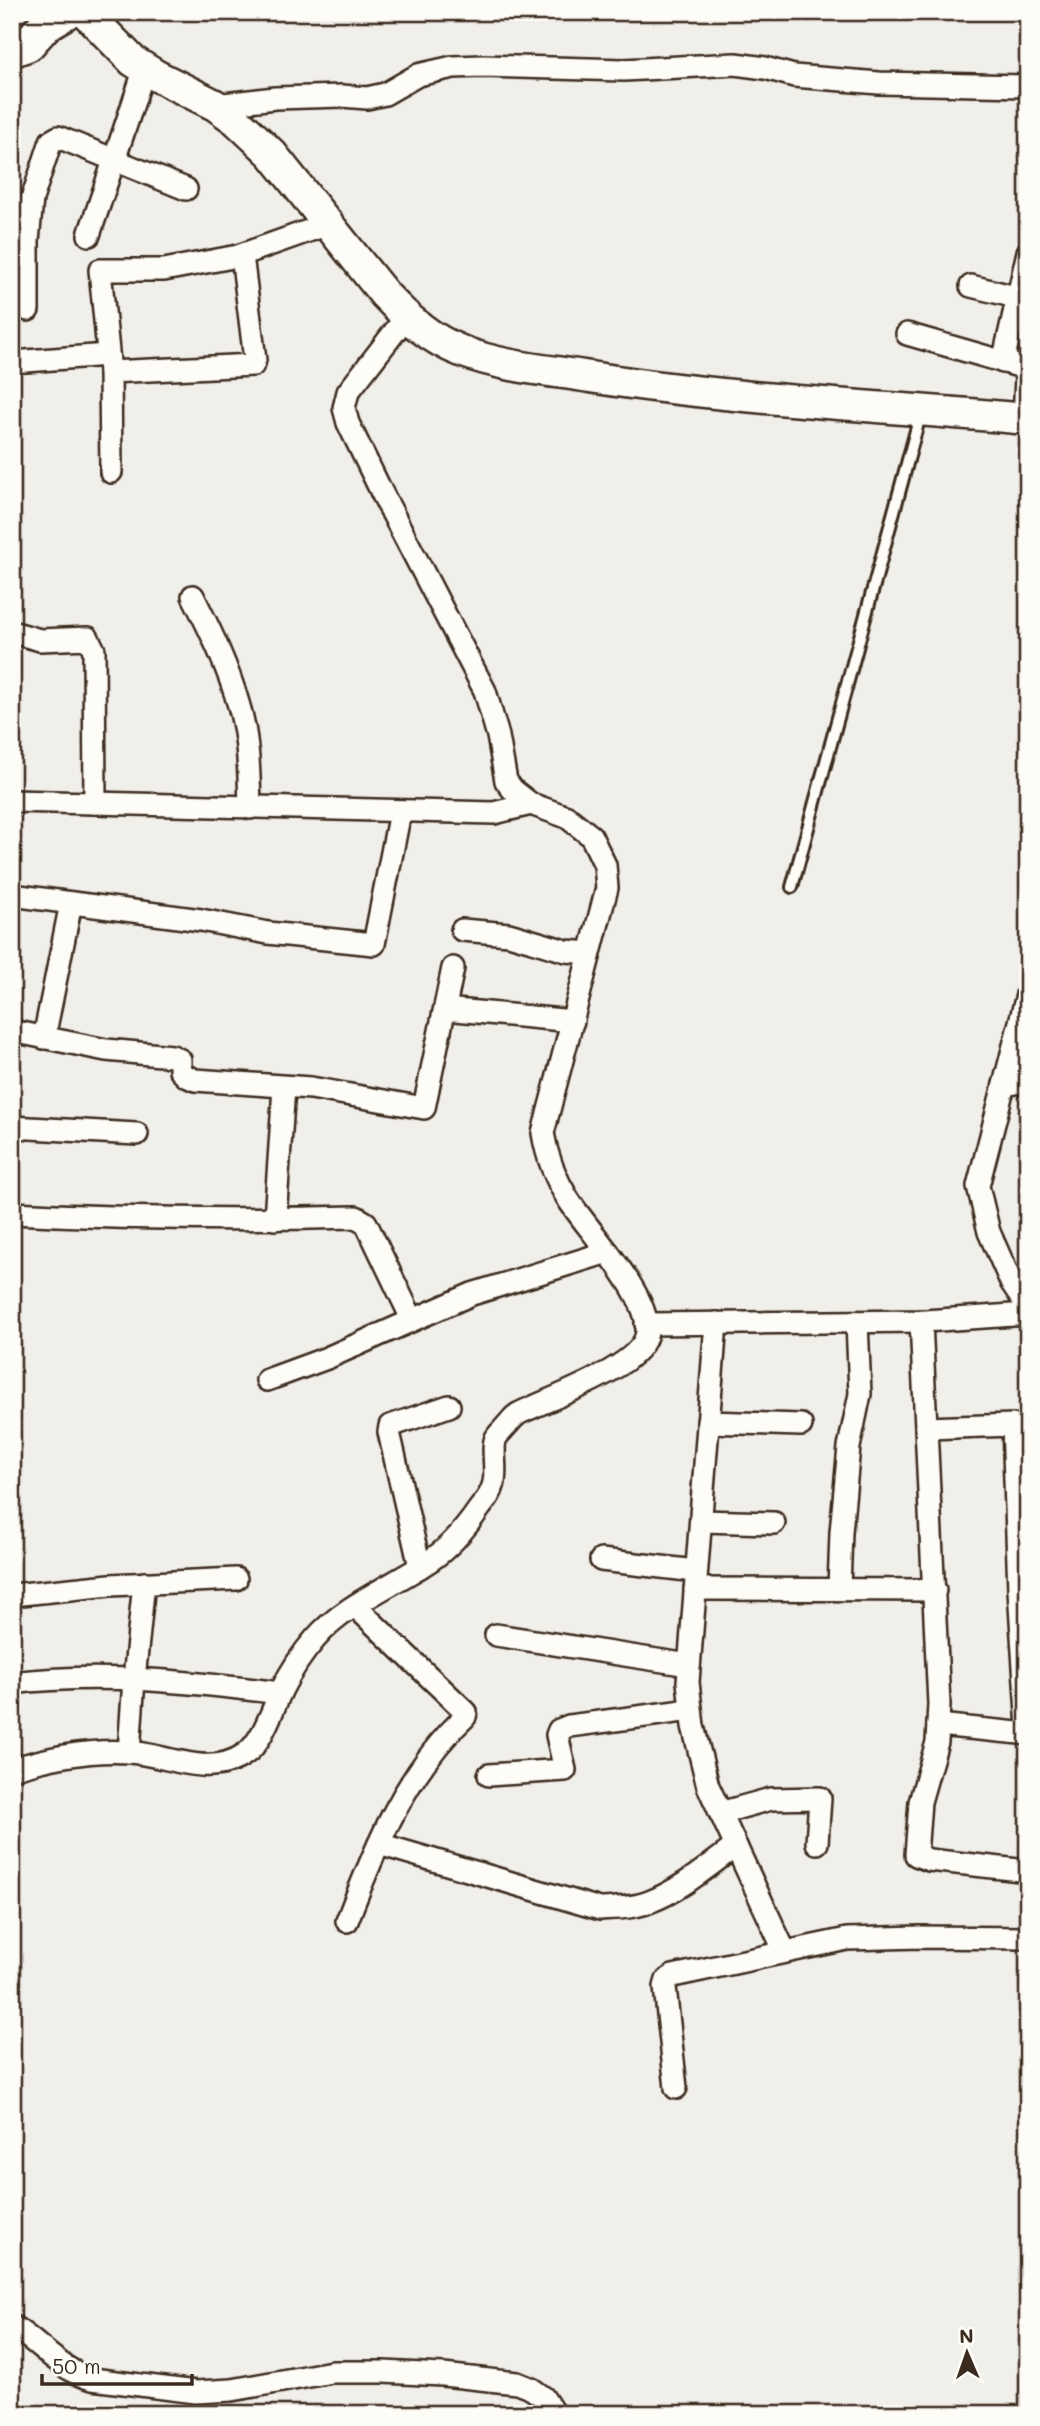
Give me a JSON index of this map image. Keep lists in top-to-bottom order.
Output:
{
  "scale_bar": "50 m",
  "north": "top"
}
